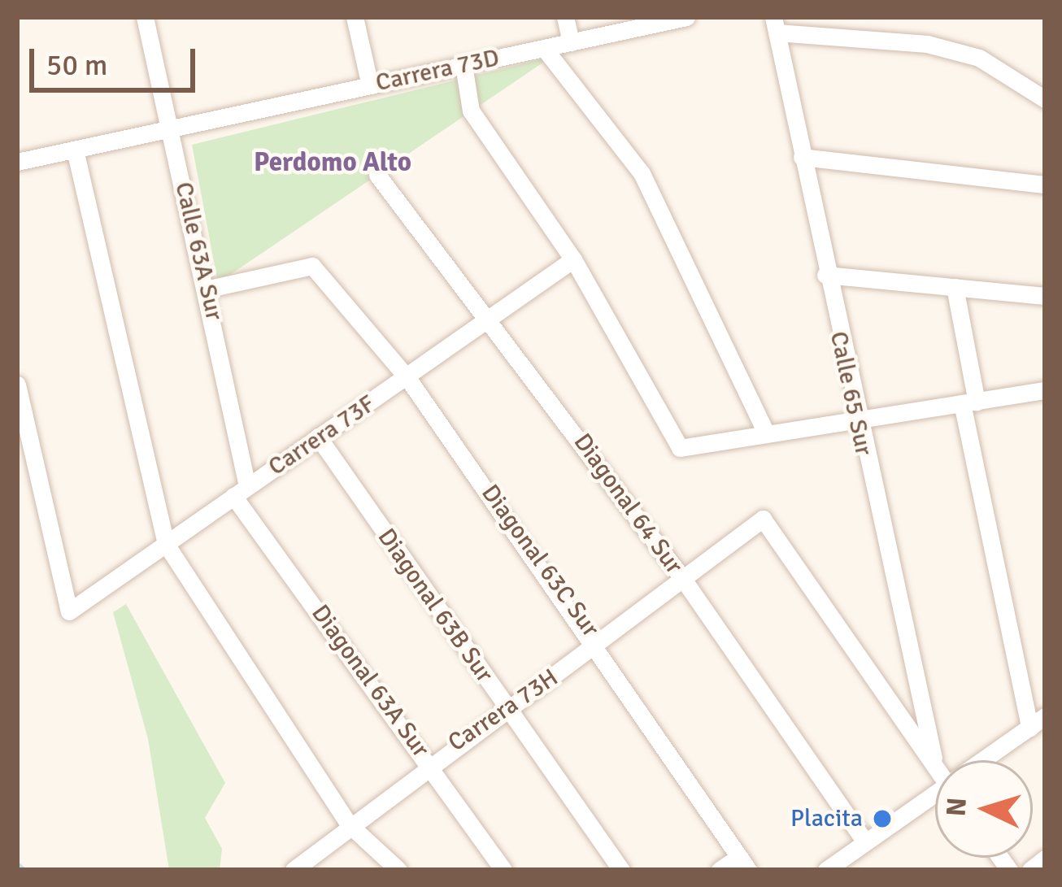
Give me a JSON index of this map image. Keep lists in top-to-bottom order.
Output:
{
  "streets": {
    "street": [
      "Carrera 73D",
      "Calle 63A Sur",
      "Calle 65 Sur",
      "Carrera 73F",
      "Diagonal 64 Sur",
      "Diagonal 63C Sur",
      "Diagonal 63B Sur",
      "Diagonal 63A Sur",
      "Carrera 73H"
    ]
  },
  "crossings": [
    ["Carrera 73D", "Calle 63A Sur"],
    ["Calle 63A Sur", "Carrera 73F"],
    ["Calle 63A Sur", "Diagonal 63C Sur"],
    ["Calle 63A Sur", "Diagonal 63A Sur"],
    ["Carrera 73F", "Diagonal 64 Sur"],
    ["Carrera 73F", "Diagonal 63C Sur"],
    ["Carrera 73F", "Diagonal 63B Sur"],
    ["Carrera 73F", "Diagonal 63A Sur"],
    ["Diagonal 64 Sur", "Carrera 73H"],
    ["Diagonal 63C Sur", "Carrera 73H"],
    ["Diagonal 63B Sur", "Carrera 73H"],
    ["Diagonal 63A Sur", "Carrera 73H"]
  ],
  "districts": ["Perdomo Alto"],
  "places": ["Placita"],
  "scale_bar": "50 m",
  "north": "left"
}
